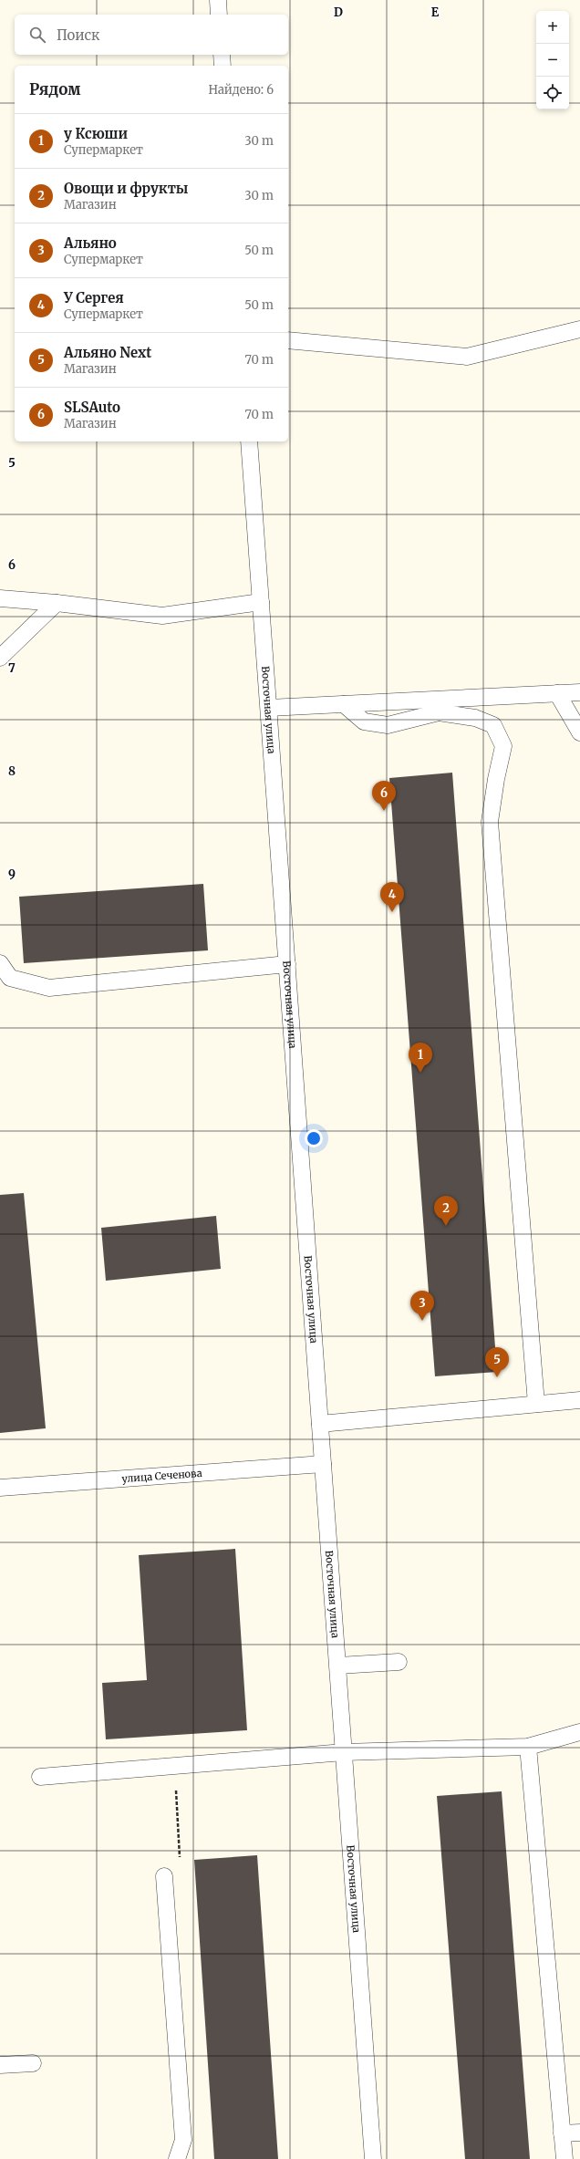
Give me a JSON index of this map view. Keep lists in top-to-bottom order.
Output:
{
  "streets": {
    "lane": ["Восточная улица", "улица Сеченова"]
  },
  "crossings": [
    ["Восточная улица", "улица Сеченова"]
  ],
  "page": {
    "map_buttons": ["+", "−"],
    "search": "Поиск",
    "heading": ["Рядом", "Найдено: 6"],
    "list": [
      {
        "mark": "1",
        "name": "у Ксюши",
        "note": "Супермаркет",
        "value": "30 m"
      },
      {
        "mark": "2",
        "name": "Овощи и фрукты",
        "note": "Магазин",
        "value": "30 m"
      },
      {
        "mark": "3",
        "name": "Альяно",
        "note": "Супермаркет",
        "value": "50 m"
      },
      {
        "mark": "4",
        "name": "У Сергея",
        "note": "Супермаркет",
        "value": "50 m"
      },
      {
        "mark": "5",
        "name": "Альяно Next",
        "note": "Магазин",
        "value": "70 m"
      },
      {
        "mark": "6",
        "name": "SLSAuto",
        "note": "Магазин",
        "value": "70 m"
      }
    ],
    "pins": [
      "6",
      "4",
      "1",
      "2",
      "3",
      "5"
    ]
  },
  "grid": {
    "columns": ["D", "E"],
    "rows": [
      "5",
      "6",
      "7",
      "8",
      "9"
    ]
  }
}
